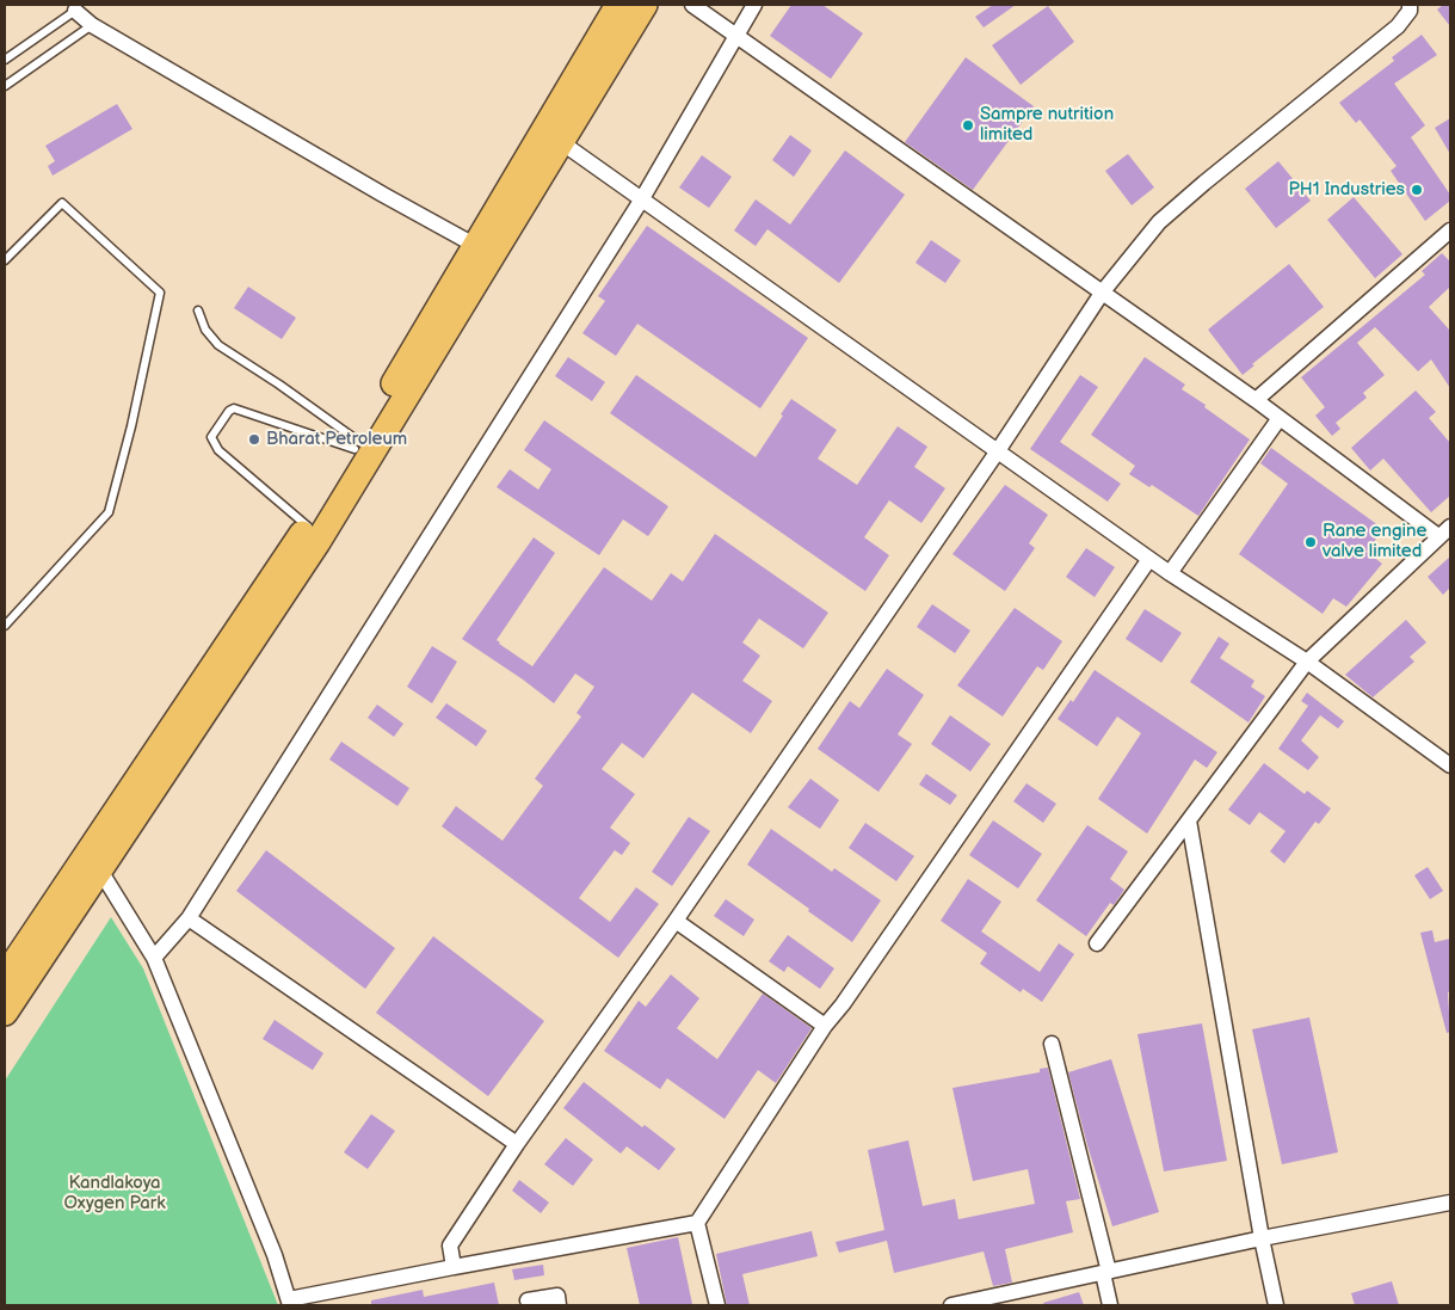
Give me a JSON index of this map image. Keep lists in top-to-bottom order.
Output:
{
  "parks": ["Kandlakoya Oxygen Park"],
  "places": [
    "Sampre nutrition limited",
    "PH1 Industries",
    "Bharat Petroleum",
    "Rane engine valve limited"
  ]
}
